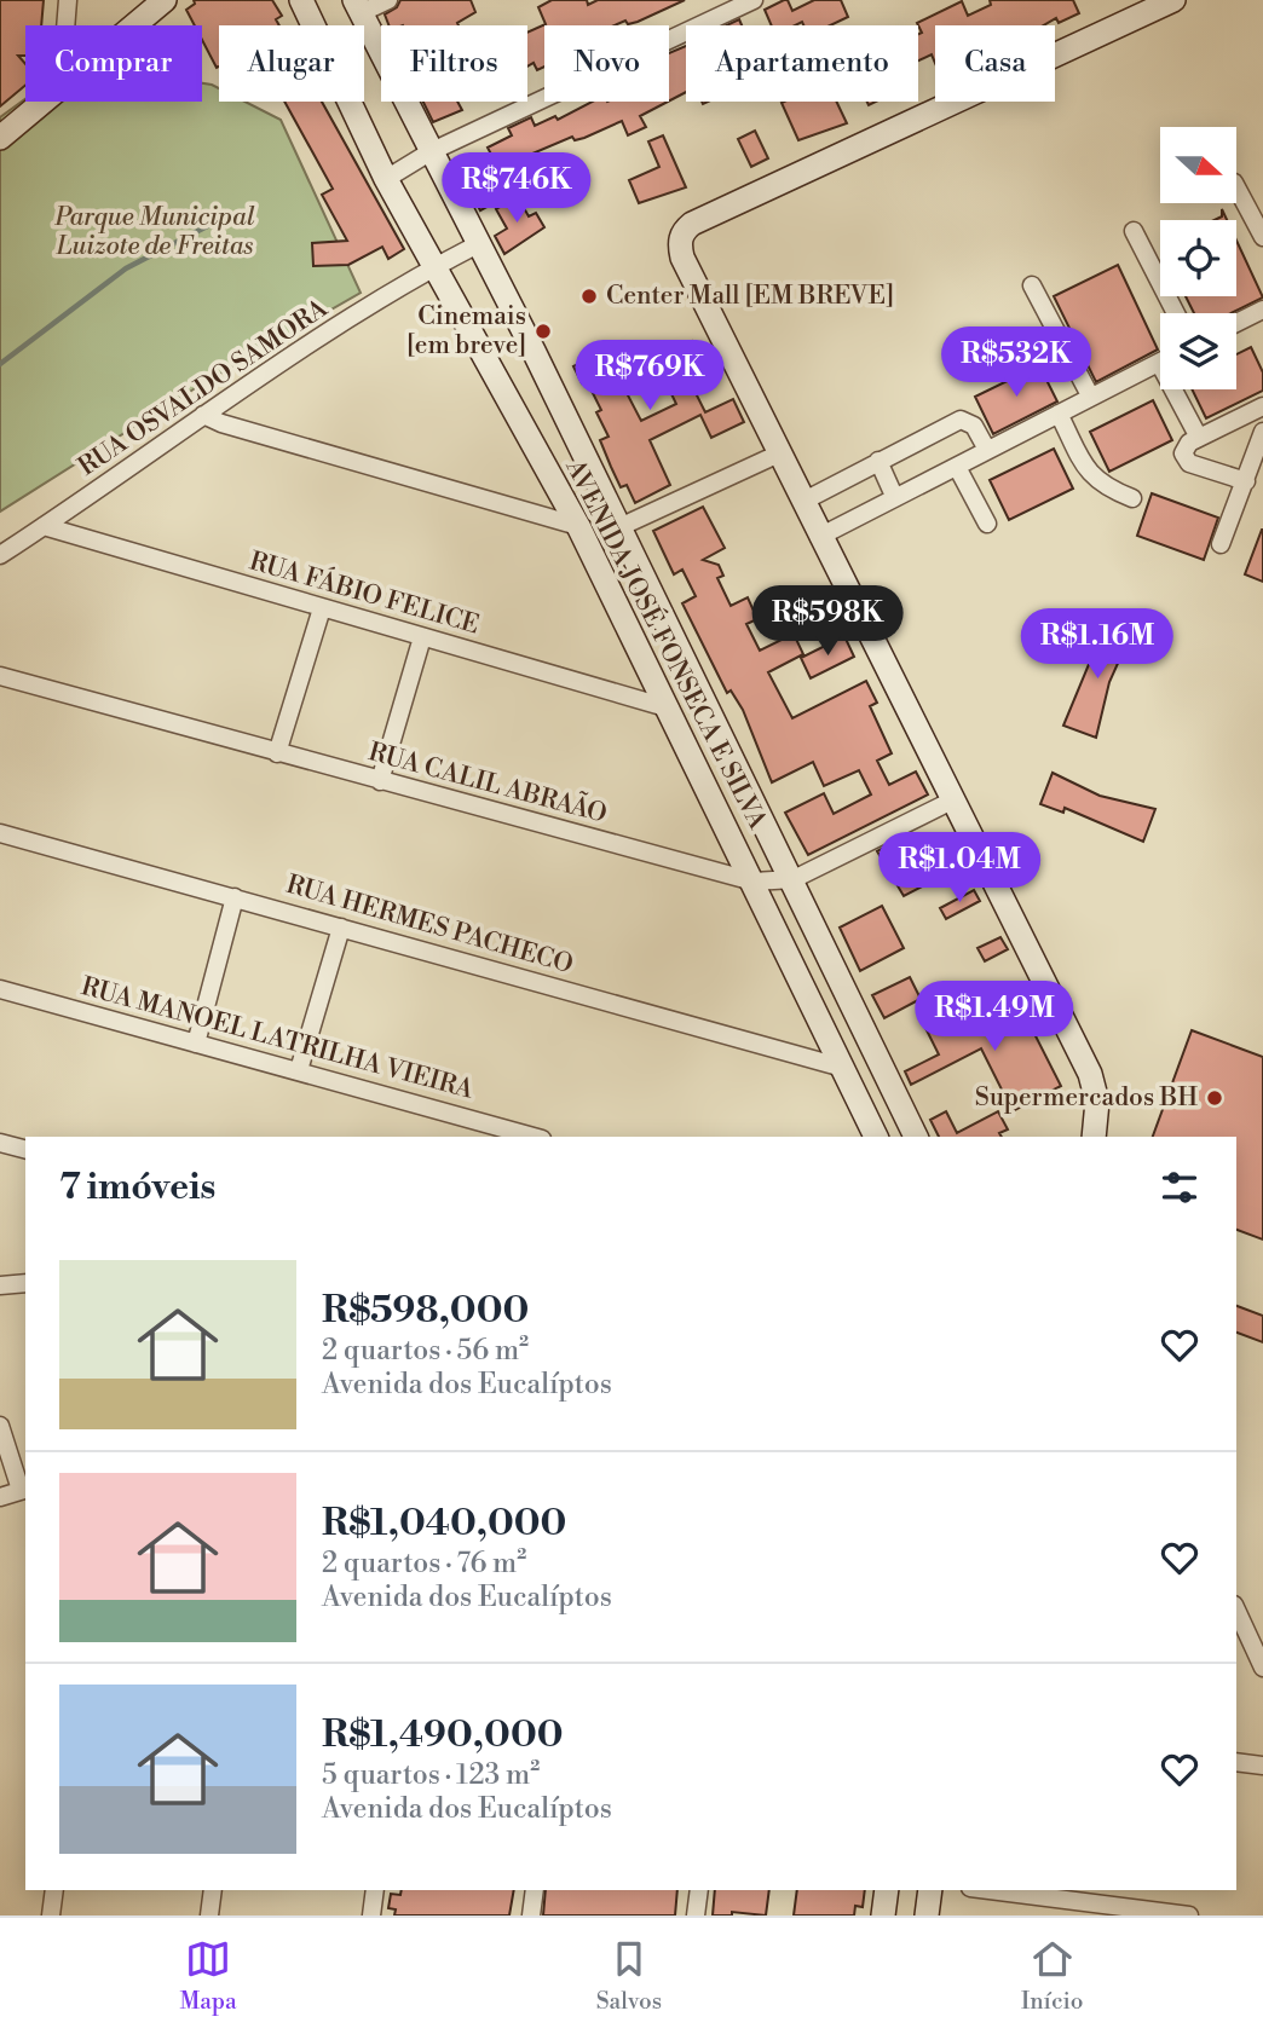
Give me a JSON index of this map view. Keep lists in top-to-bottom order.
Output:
{
  "streets": {
    "main road": ["AVENIDA JOSÉ FONSECA E SILVA"],
    "street": [
      "RUA OSVALDO SAMORA",
      "RUA FÁBIO FELICE",
      "RUA CALIL ABRAÃO",
      "RUA HERMES PACHECO",
      "RUA MANOEL LATRILHA VIEIRA"
    ]
  },
  "crossings": [
    ["RUA OSVALDO SAMORA", "RUA FÁBIO FELICE"],
    ["RUA OSVALDO SAMORA", "AVENIDA JOSÉ FONSECA E SILVA"],
    ["RUA FÁBIO FELICE", "AVENIDA JOSÉ FONSECA E SILVA"],
    ["AVENIDA JOSÉ FONSECA E SILVA", "RUA CALIL ABRAÃO"],
    ["AVENIDA JOSÉ FONSECA E SILVA", "RUA HERMES PACHECO"]
  ],
  "parks": ["Parque Municipal Luizote de Freitas"],
  "places": ["Center Mall [EM BREVE]", "Cinemais [em breve]", "Supermercados BH"],
  "north": "right",
  "page": {
    "chip": [
      "Comprar",
      "Alugar",
      "Filtros",
      "Novo",
      "Apartamento",
      "Casa"
    ],
    "price": [
      "R$746K",
      "R$532K",
      "R$769K",
      "R$598K",
      "R$1.16M",
      "R$1.04M",
      "R$1.49M"
    ],
    "heading": "7 imóveis",
    "list": [
      {
        "name": "R$598,000",
        "note": "2 quartos · 56 m² · Avenida dos Eucalíptos"
      },
      {
        "name": "R$1,040,000",
        "note": "2 quartos · 76 m² · Avenida dos Eucalíptos"
      },
      {
        "name": "R$1,490,000",
        "note": "5 quartos · 123 m² · Avenida dos Eucalíptos"
      }
    ],
    "tabs": ["Mapa", "Salvos", "Início"]
  }
}
